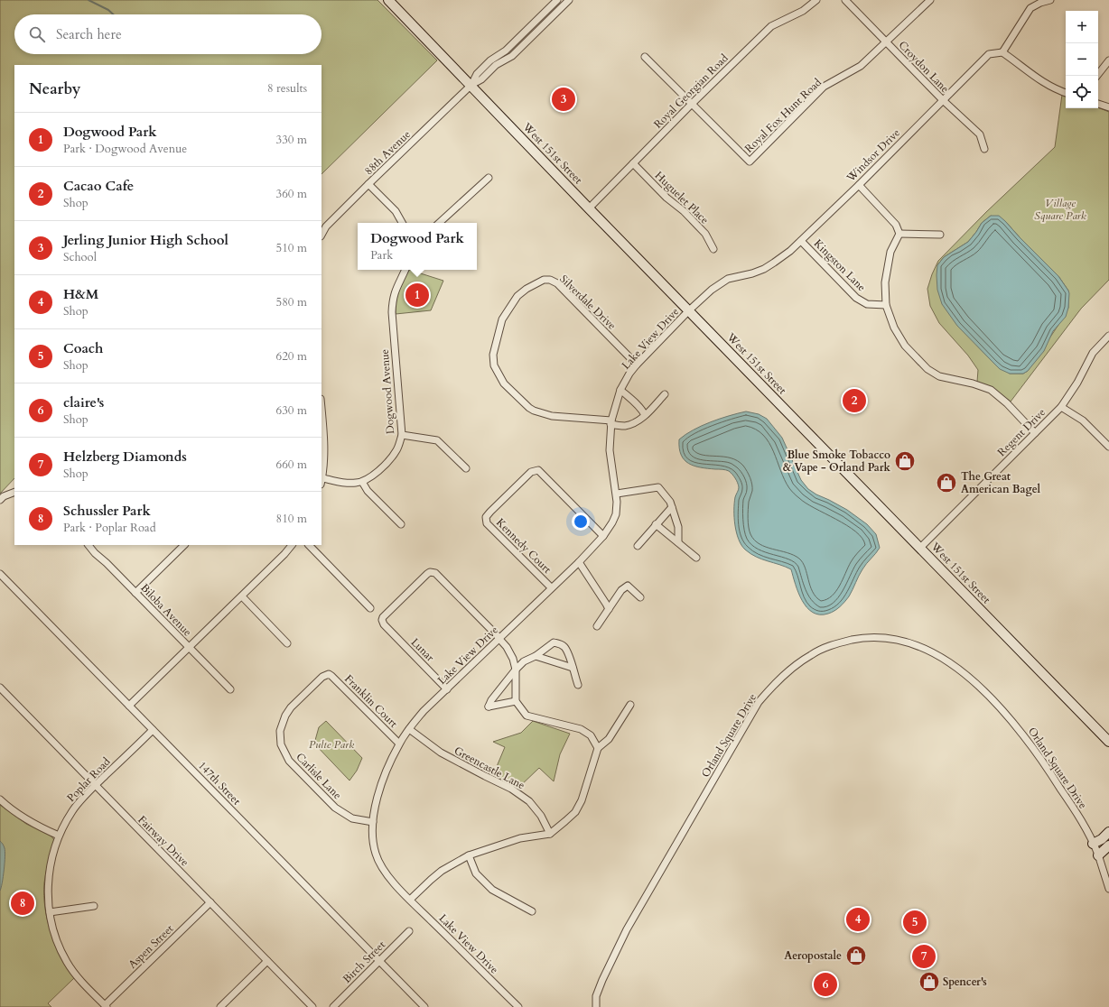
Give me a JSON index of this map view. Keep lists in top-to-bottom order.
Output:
{
  "streets": {
    "street": [
      "Croydon Lane",
      "Royal Georgian Road",
      "Royal Fox Hunt Road",
      "88th Avenue",
      "West 151st Street",
      "Windsor Drive",
      "Huguelet Place",
      "Kingston Lane",
      "Silverdale Drive",
      "Lake View Drive",
      "Dogwood Avenue",
      "Regent Drive",
      "Kennedy Court",
      "Biloba Avenue",
      "Lunar",
      "Franklin Court",
      "Orland Square Drive",
      "Greencastle Lane",
      "Carlisle Lane",
      "Poplar Road",
      "147th Street",
      "Fairway Drive",
      "Aspen Street",
      "Birch Street"
    ]
  },
  "crossings": [
    ["Croydon Lane", "Royal Fox Hunt Road"],
    ["Croydon Lane", "Windsor Drive"],
    ["Royal Georgian Road", "Royal Fox Hunt Road"],
    ["Royal Georgian Road", "West 151st Street"],
    ["Royal Georgian Road", "Huguelet Place"],
    ["88th Avenue", "West 151st Street"],
    ["West 151st Street", "Windsor Drive"],
    ["West 151st Street", "Lake View Drive"],
    ["West 151st Street", "Regent Drive"],
    ["Windsor Drive", "Kingston Lane"],
    ["Windsor Drive", "Lake View Drive"],
    ["Silverdale Drive", "Lake View Drive"],
    ["Lake View Drive", "Kennedy Court"],
    ["Lake View Drive", "Lunar"],
    ["Lake View Drive", "Franklin Court"],
    ["Lake View Drive", "Greencastle Lane"],
    ["Lake View Drive", "Carlisle Lane"],
    ["Franklin Court", "Carlisle Lane"],
    ["Poplar Road", "147th Street"],
    ["Poplar Road", "Fairway Drive"],
    ["Poplar Road", "Aspen Street"],
    ["147th Street", "Birch Street"],
    ["Fairway Drive", "Aspen Street"]
  ],
  "parks": ["Village Square Park", "Pulte Park"],
  "places": {
    "shop": [
      "Blue Smoke Tobacco & Vape - Orland Park",
      "The Great American Bagel",
      "Aeropostale",
      "Spencer's"
    ]
  },
  "page": {
    "map_buttons": ["+", "−"],
    "search": "Search here",
    "heading": ["Nearby", "8 results"],
    "pins": [
      "3",
      "1",
      "2",
      "8",
      "4",
      "5",
      "7",
      "6"
    ],
    "list": [
      {
        "mark": "1",
        "name": "Dogwood Park",
        "note": "Park · Dogwood Avenue",
        "value": "330 m"
      },
      {
        "mark": "2",
        "name": "Cacao Cafe",
        "note": "Shop",
        "value": "360 m"
      },
      {
        "mark": "3",
        "name": "Jerling Junior High School",
        "note": "School",
        "value": "510 m"
      },
      {
        "mark": "4",
        "name": "H&M",
        "note": "Shop",
        "value": "580 m"
      },
      {
        "mark": "5",
        "name": "Coach",
        "note": "Shop",
        "value": "620 m"
      },
      {
        "mark": "6",
        "name": "claire's",
        "note": "Shop",
        "value": "630 m"
      },
      {
        "mark": "7",
        "name": "Helzberg Diamonds",
        "note": "Shop",
        "value": "660 m"
      },
      {
        "mark": "8",
        "name": "Schussler Park",
        "note": "Park · Poplar Road",
        "value": "810 m"
      }
    ],
    "popup": ["Dogwood Park", "Park"]
  }
}
